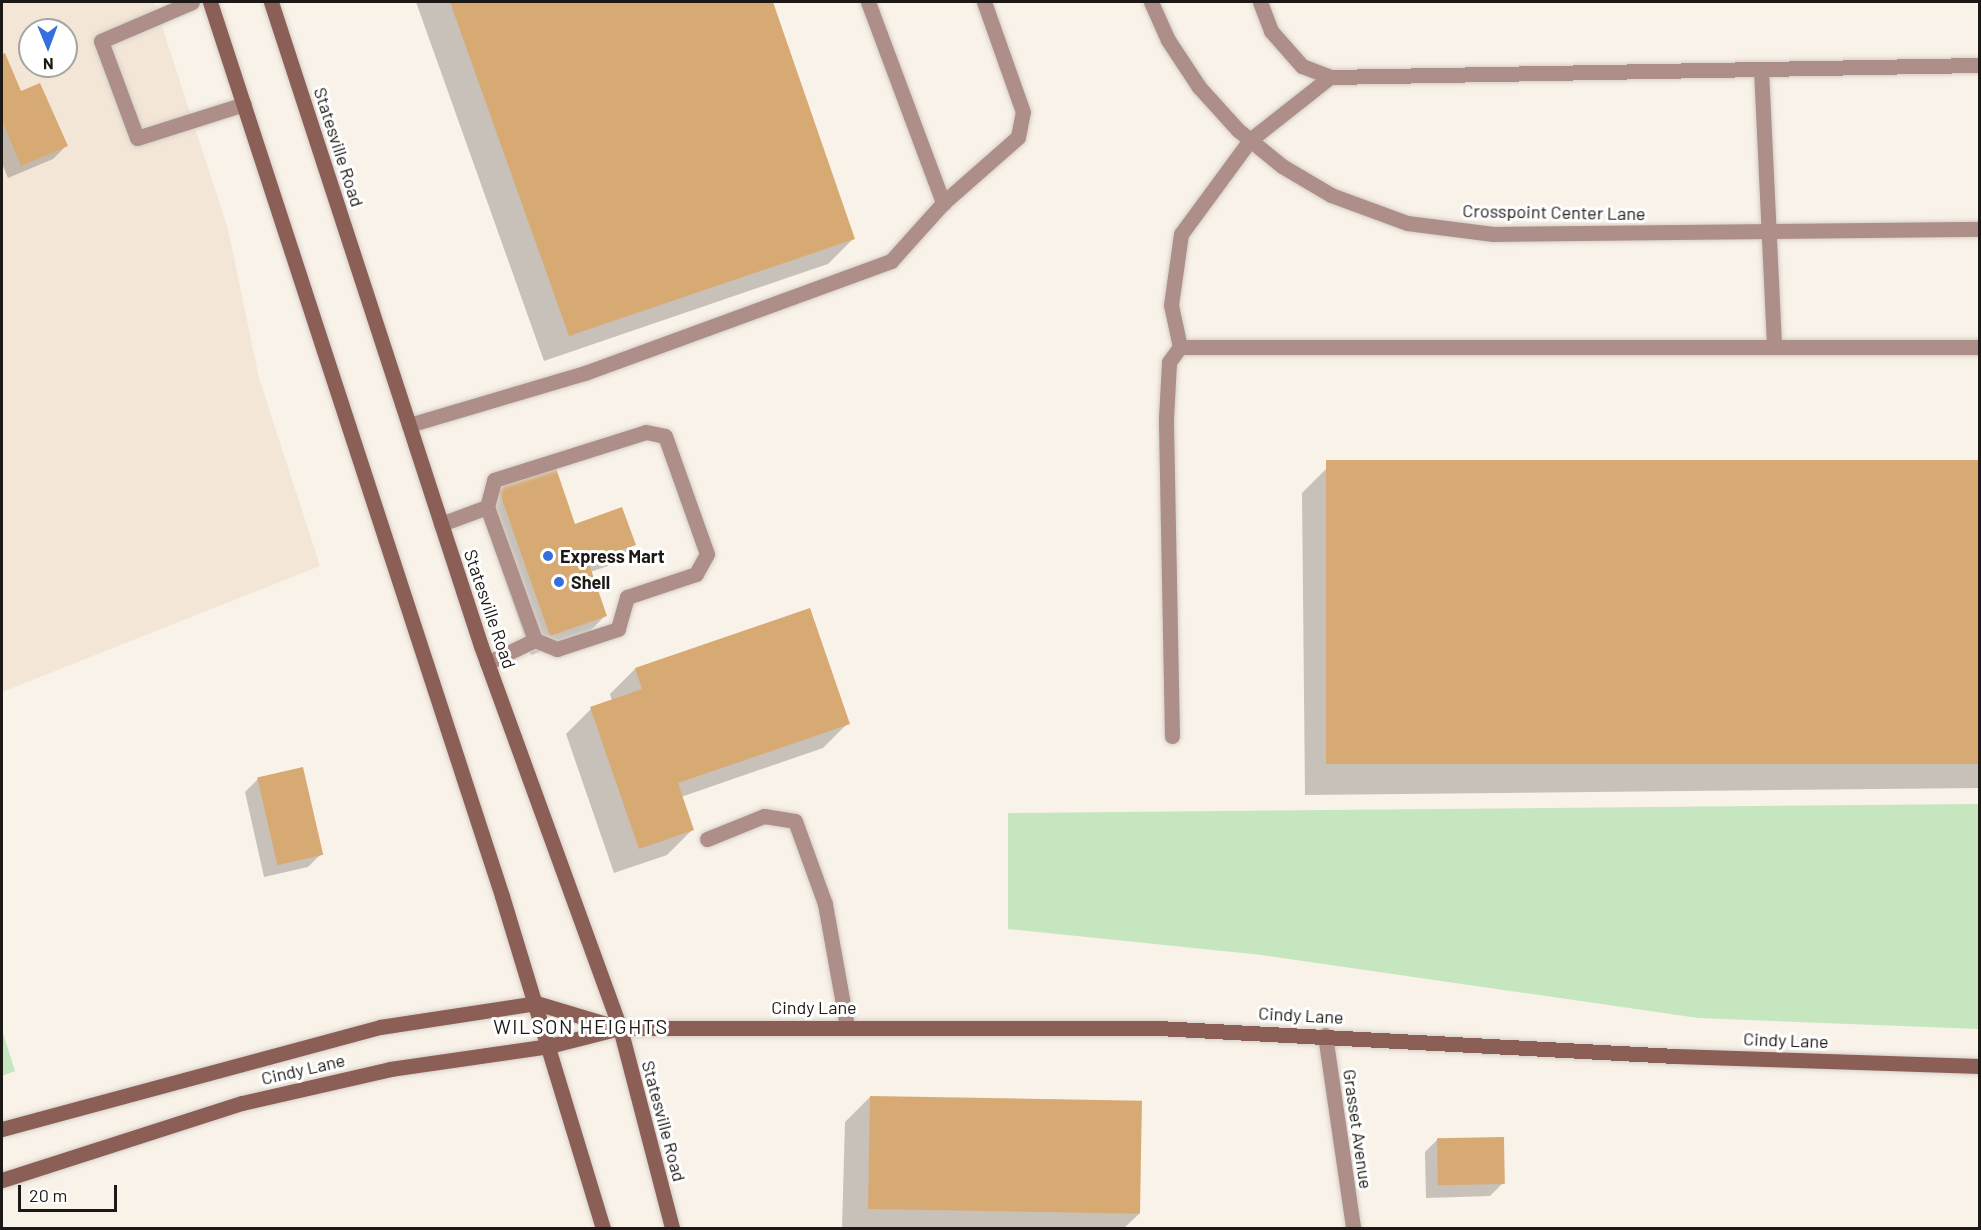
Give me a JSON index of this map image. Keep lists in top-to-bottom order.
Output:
{
  "streets": {
    "main road": ["Statesville Road", "Cindy Lane"],
    "street": ["Crosspoint Center Lane", "Grasset Avenue"]
  },
  "crossings": [
    ["Statesville Road", "Cindy Lane"],
    ["Cindy Lane", "Grasset Avenue"]
  ],
  "districts": ["WILSON HEIGHTS"],
  "places": ["Express Mart", "Shell"],
  "scale_bar": "20 m",
  "north": "bottom"
}
